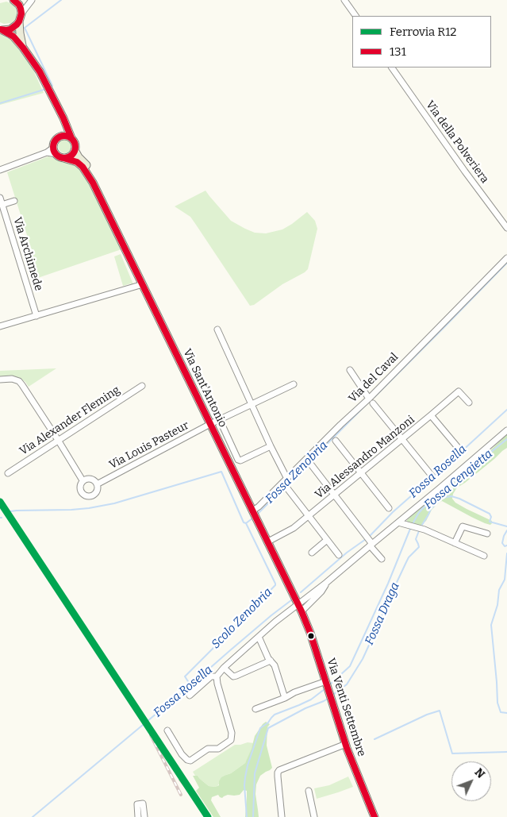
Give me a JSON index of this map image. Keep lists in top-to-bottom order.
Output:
{
  "streets": {
    "main road": ["Via Sant'Antonio", "Via Venti Settembre"],
    "street": [
      "Via della Polveriera",
      "Via Archimede",
      "Via del Caval",
      "Via Alexander Fleming",
      "Via Louis Pasteur",
      "Via Alessandro Manzoni"
    ]
  },
  "crossings": [
    ["Via del Caval", "Via Sant'Antonio"],
    ["Via Sant'Antonio", "Via Louis Pasteur"],
    ["Via Sant'Antonio", "Via Alessandro Manzoni"],
    ["Via Sant'Antonio", "Via Venti Settembre"]
  ],
  "water": [
    "Fossa Rosella",
    "Fossa Zenobria",
    "Fossa Cengietta",
    "Fossa Draga",
    "Scolo Zenobria"
  ],
  "lines": ["transit line 131", "rail line R12"],
  "legend": ["Ferrovia R12", "131"],
  "north": "top right"
}
